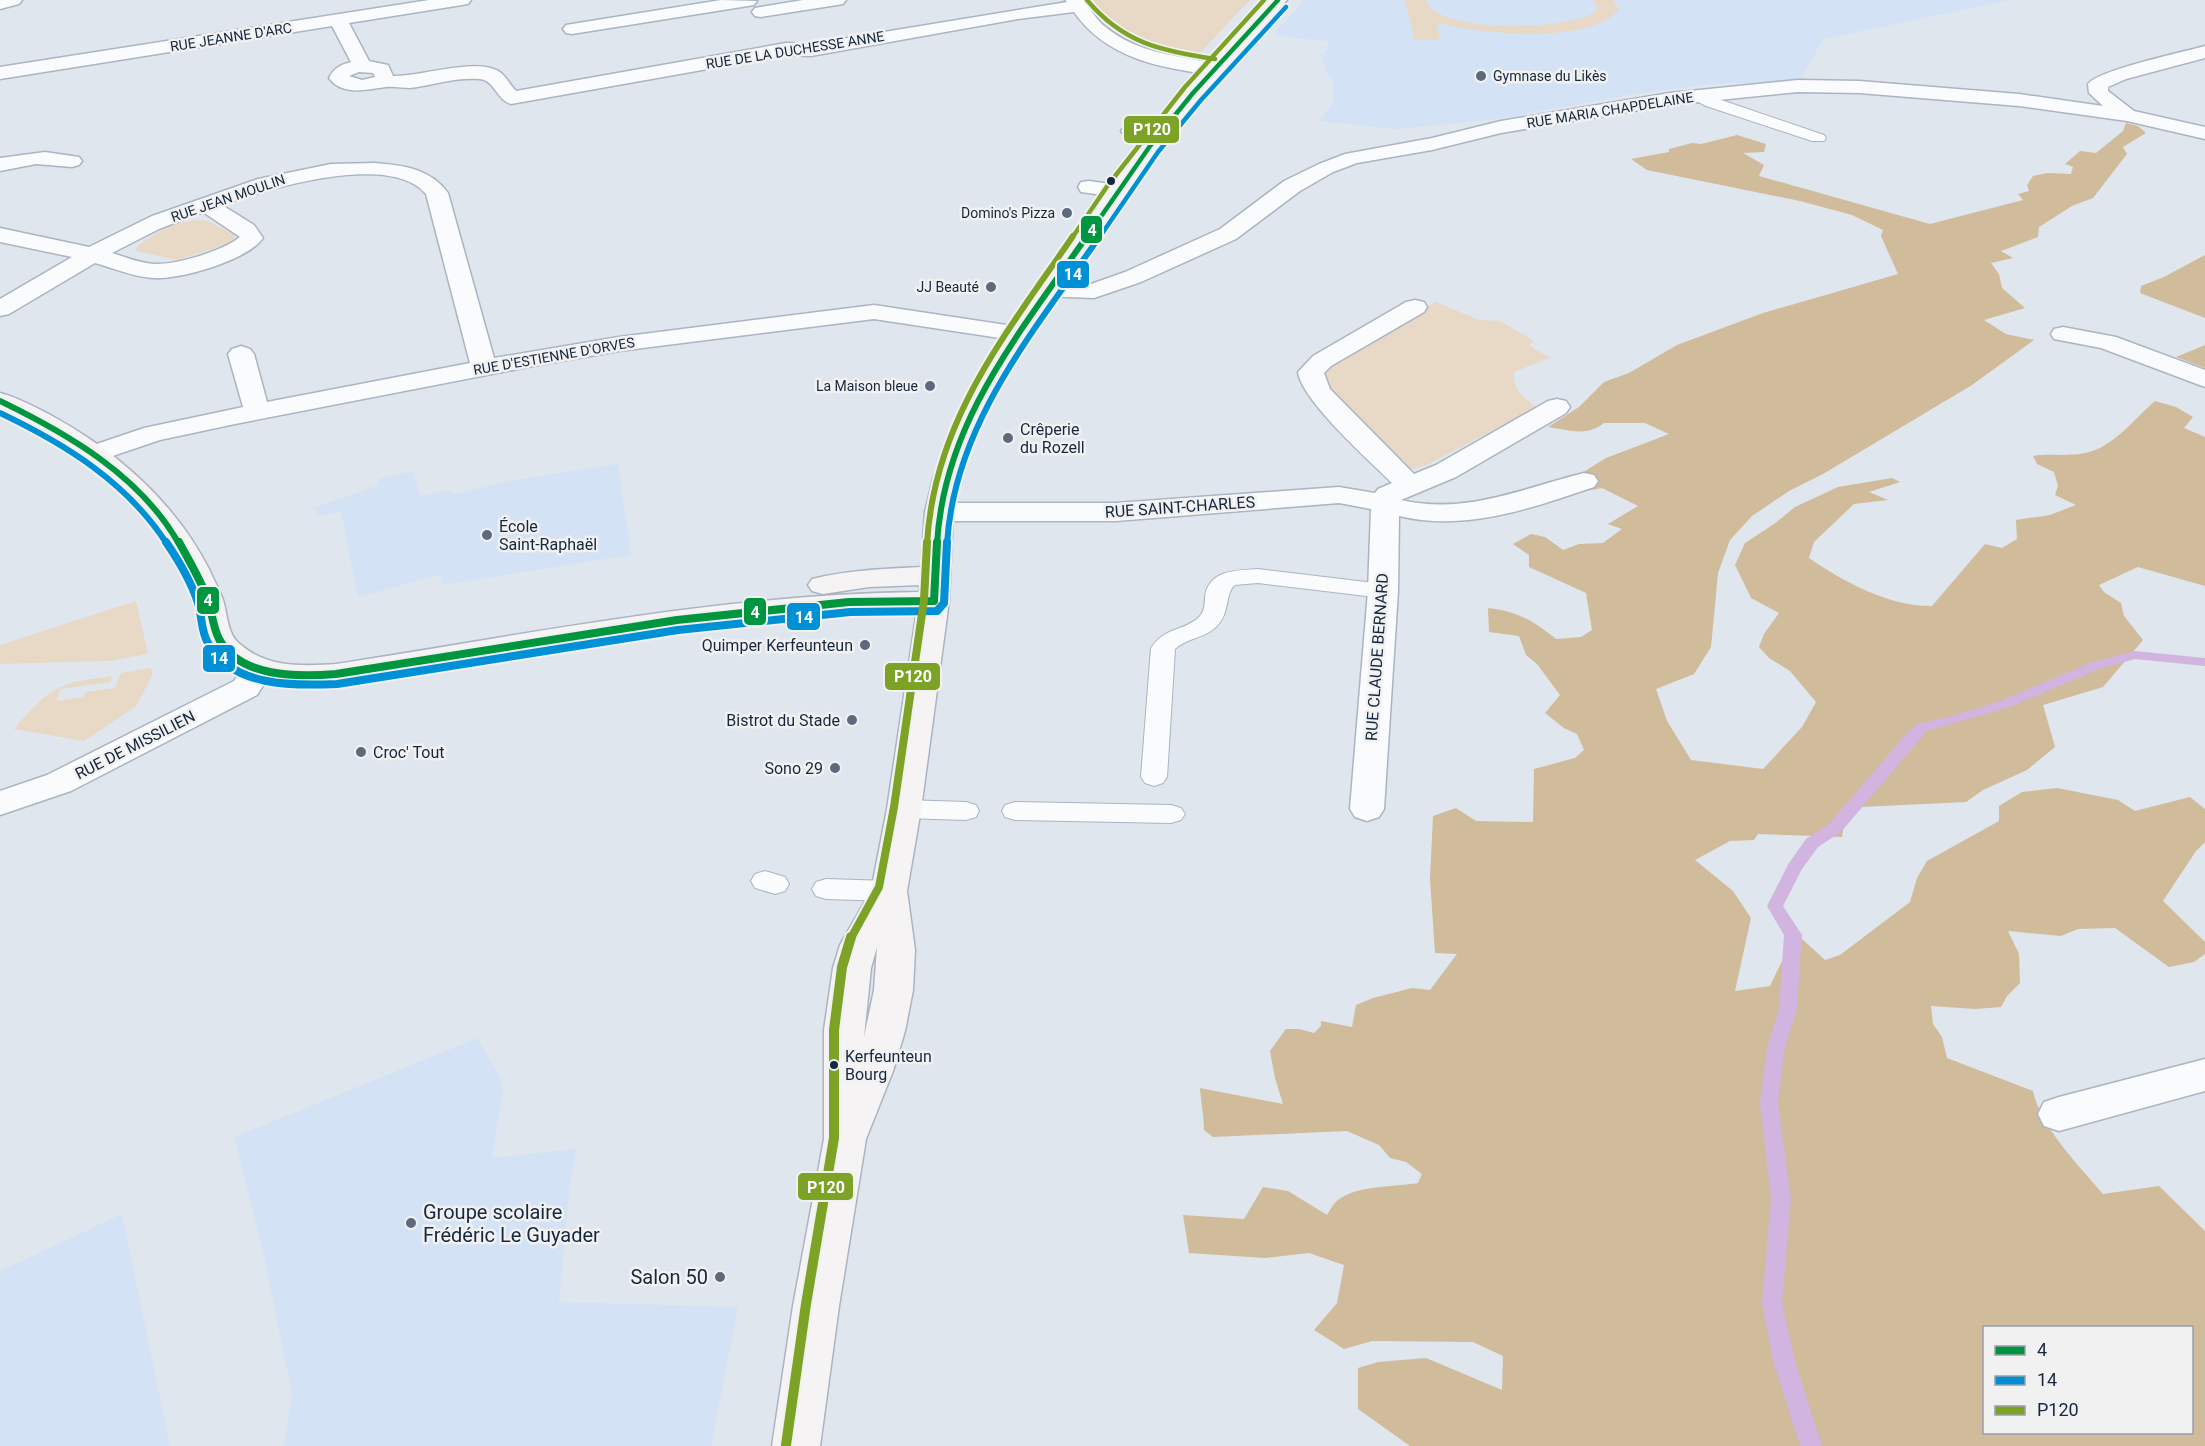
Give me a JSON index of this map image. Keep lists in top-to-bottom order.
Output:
{
  "streets": {
    "street": [
      "RUE JEANNE D'ARC",
      "RUE DE LA DUCHESSE ANNE",
      "RUE MARIA CHAPDELAINE",
      "RUE JEAN MOULIN",
      "RUE D'ESTIENNE D'ORVES",
      "RUE SAINT-CHARLES",
      "RUE CLAUDE BERNARD",
      "RUE DE MISSILIEN"
    ]
  },
  "crossings": [
    ["RUE JEAN MOULIN", "RUE D'ESTIENNE D'ORVES"],
    ["RUE SAINT-CHARLES", "RUE CLAUDE BERNARD"]
  ],
  "places": [
    "Gymnase du Likès",
    "Domino's Pizza",
    "JJ Beauté",
    "La Maison bleue",
    "Crêperie du Rozell",
    "École Saint-Raphaël",
    "Quimper Kerfeunteun",
    "Bistrot du Stade",
    "Croc' Tout",
    "Sono 29",
    "Kerfeunteun Bourg",
    "Groupe scolaire Frédéric Le Guyader",
    "Salon 50"
  ],
  "lines": ["transit line 4", "transit line P120", "transit line 14"],
  "legend": ["4", "14", "P120"]
}
